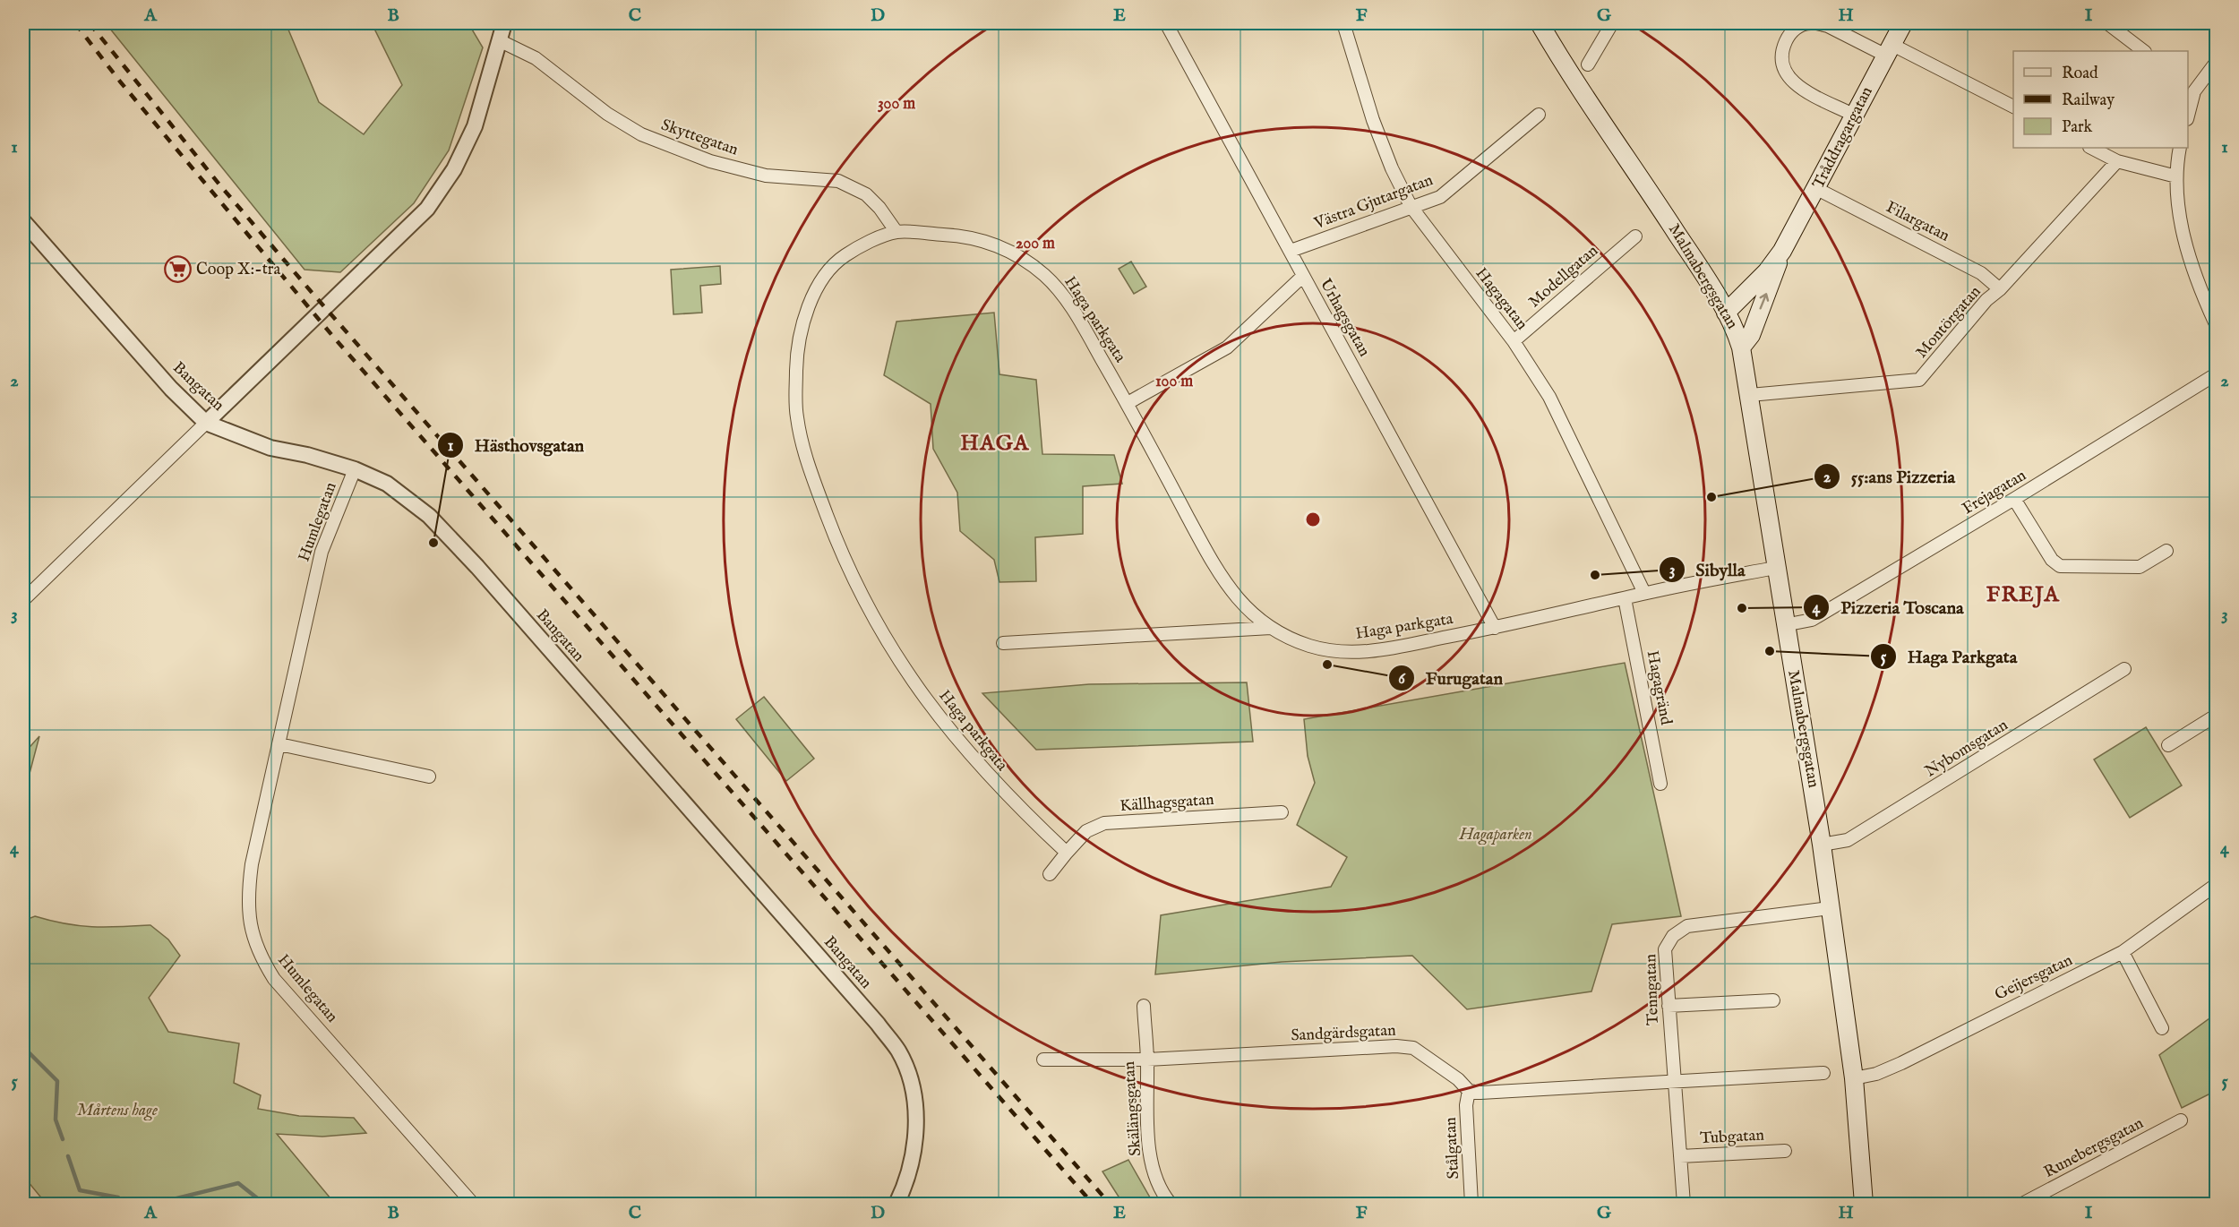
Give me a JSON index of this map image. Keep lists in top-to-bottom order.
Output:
{
  "streets": {
    "main road": ["Tråddragargatan", "Malmabergsgatan"],
    "street": [
      "Skyttegatan",
      "Västra Gjutargatan",
      "Filargatan",
      "Modellgatan",
      "Hagagatan",
      "Urhagsgatan",
      "Haga parkgata",
      "Montörgatan",
      "Bangatan",
      "Frejagatan",
      "Humlegatan",
      "Hagagränd",
      "Nybomsgatan",
      "Källhagsgatan",
      "Geijersgatan",
      "Tenngatan",
      "Sandgärdsgatan",
      "Skälängsgatan",
      "Tubgatan",
      "Stålgatan",
      "Runebergsgatan"
    ]
  },
  "crossings": [
    ["Skyttegatan", "Haga parkgata"],
    ["Tråddragargatan", "Filargatan"],
    ["Tråddragargatan", "Malmabergsgatan"],
    ["Västra Gjutargatan", "Hagagatan"],
    ["Västra Gjutargatan", "Urhagsgatan"],
    ["Filargatan", "Montörgatan"],
    ["Modellgatan", "Hagagatan"],
    ["Malmabergsgatan", "Haga parkgata"],
    ["Malmabergsgatan", "Montörgatan"],
    ["Malmabergsgatan", "Frejagatan"],
    ["Malmabergsgatan", "Nybomsgatan"],
    ["Malmabergsgatan", "Geijersgatan"],
    ["Malmabergsgatan", "Tenngatan"],
    ["Hagagatan", "Haga parkgata"],
    ["Urhagsgatan", "Haga parkgata"],
    ["Haga parkgata", "Hagagränd"],
    ["Haga parkgata", "Källhagsgatan"],
    ["Bangatan", "Humlegatan"],
    ["Tenngatan", "Tubgatan"],
    ["Sandgärdsgatan", "Skälängsgatan"],
    ["Sandgärdsgatan", "Stålgatan"]
  ],
  "districts": ["HAGA", "FREJA"],
  "parks": ["Hagaparken", "Mårtens hage"],
  "places": {
    "supermarket": ["Coop X:-tra"],
    "other": [
      "55:ans Pizzeria",
      "Hästhovsgatan",
      "Sibylla",
      "Pizzeria Toscana",
      "Haga Parkgata",
      "Furugatan"
    ]
  },
  "legend": ["Road", "Railway", "Park"],
  "grid": {
    "columns": [
      "A",
      "B",
      "C",
      "D",
      "E",
      "F",
      "G",
      "H",
      "I"
    ],
    "rows": [
      "1",
      "2",
      "3",
      "4",
      "5"
    ]
  },
  "rings": ["300 m", "200 m", "100 m"]
}
